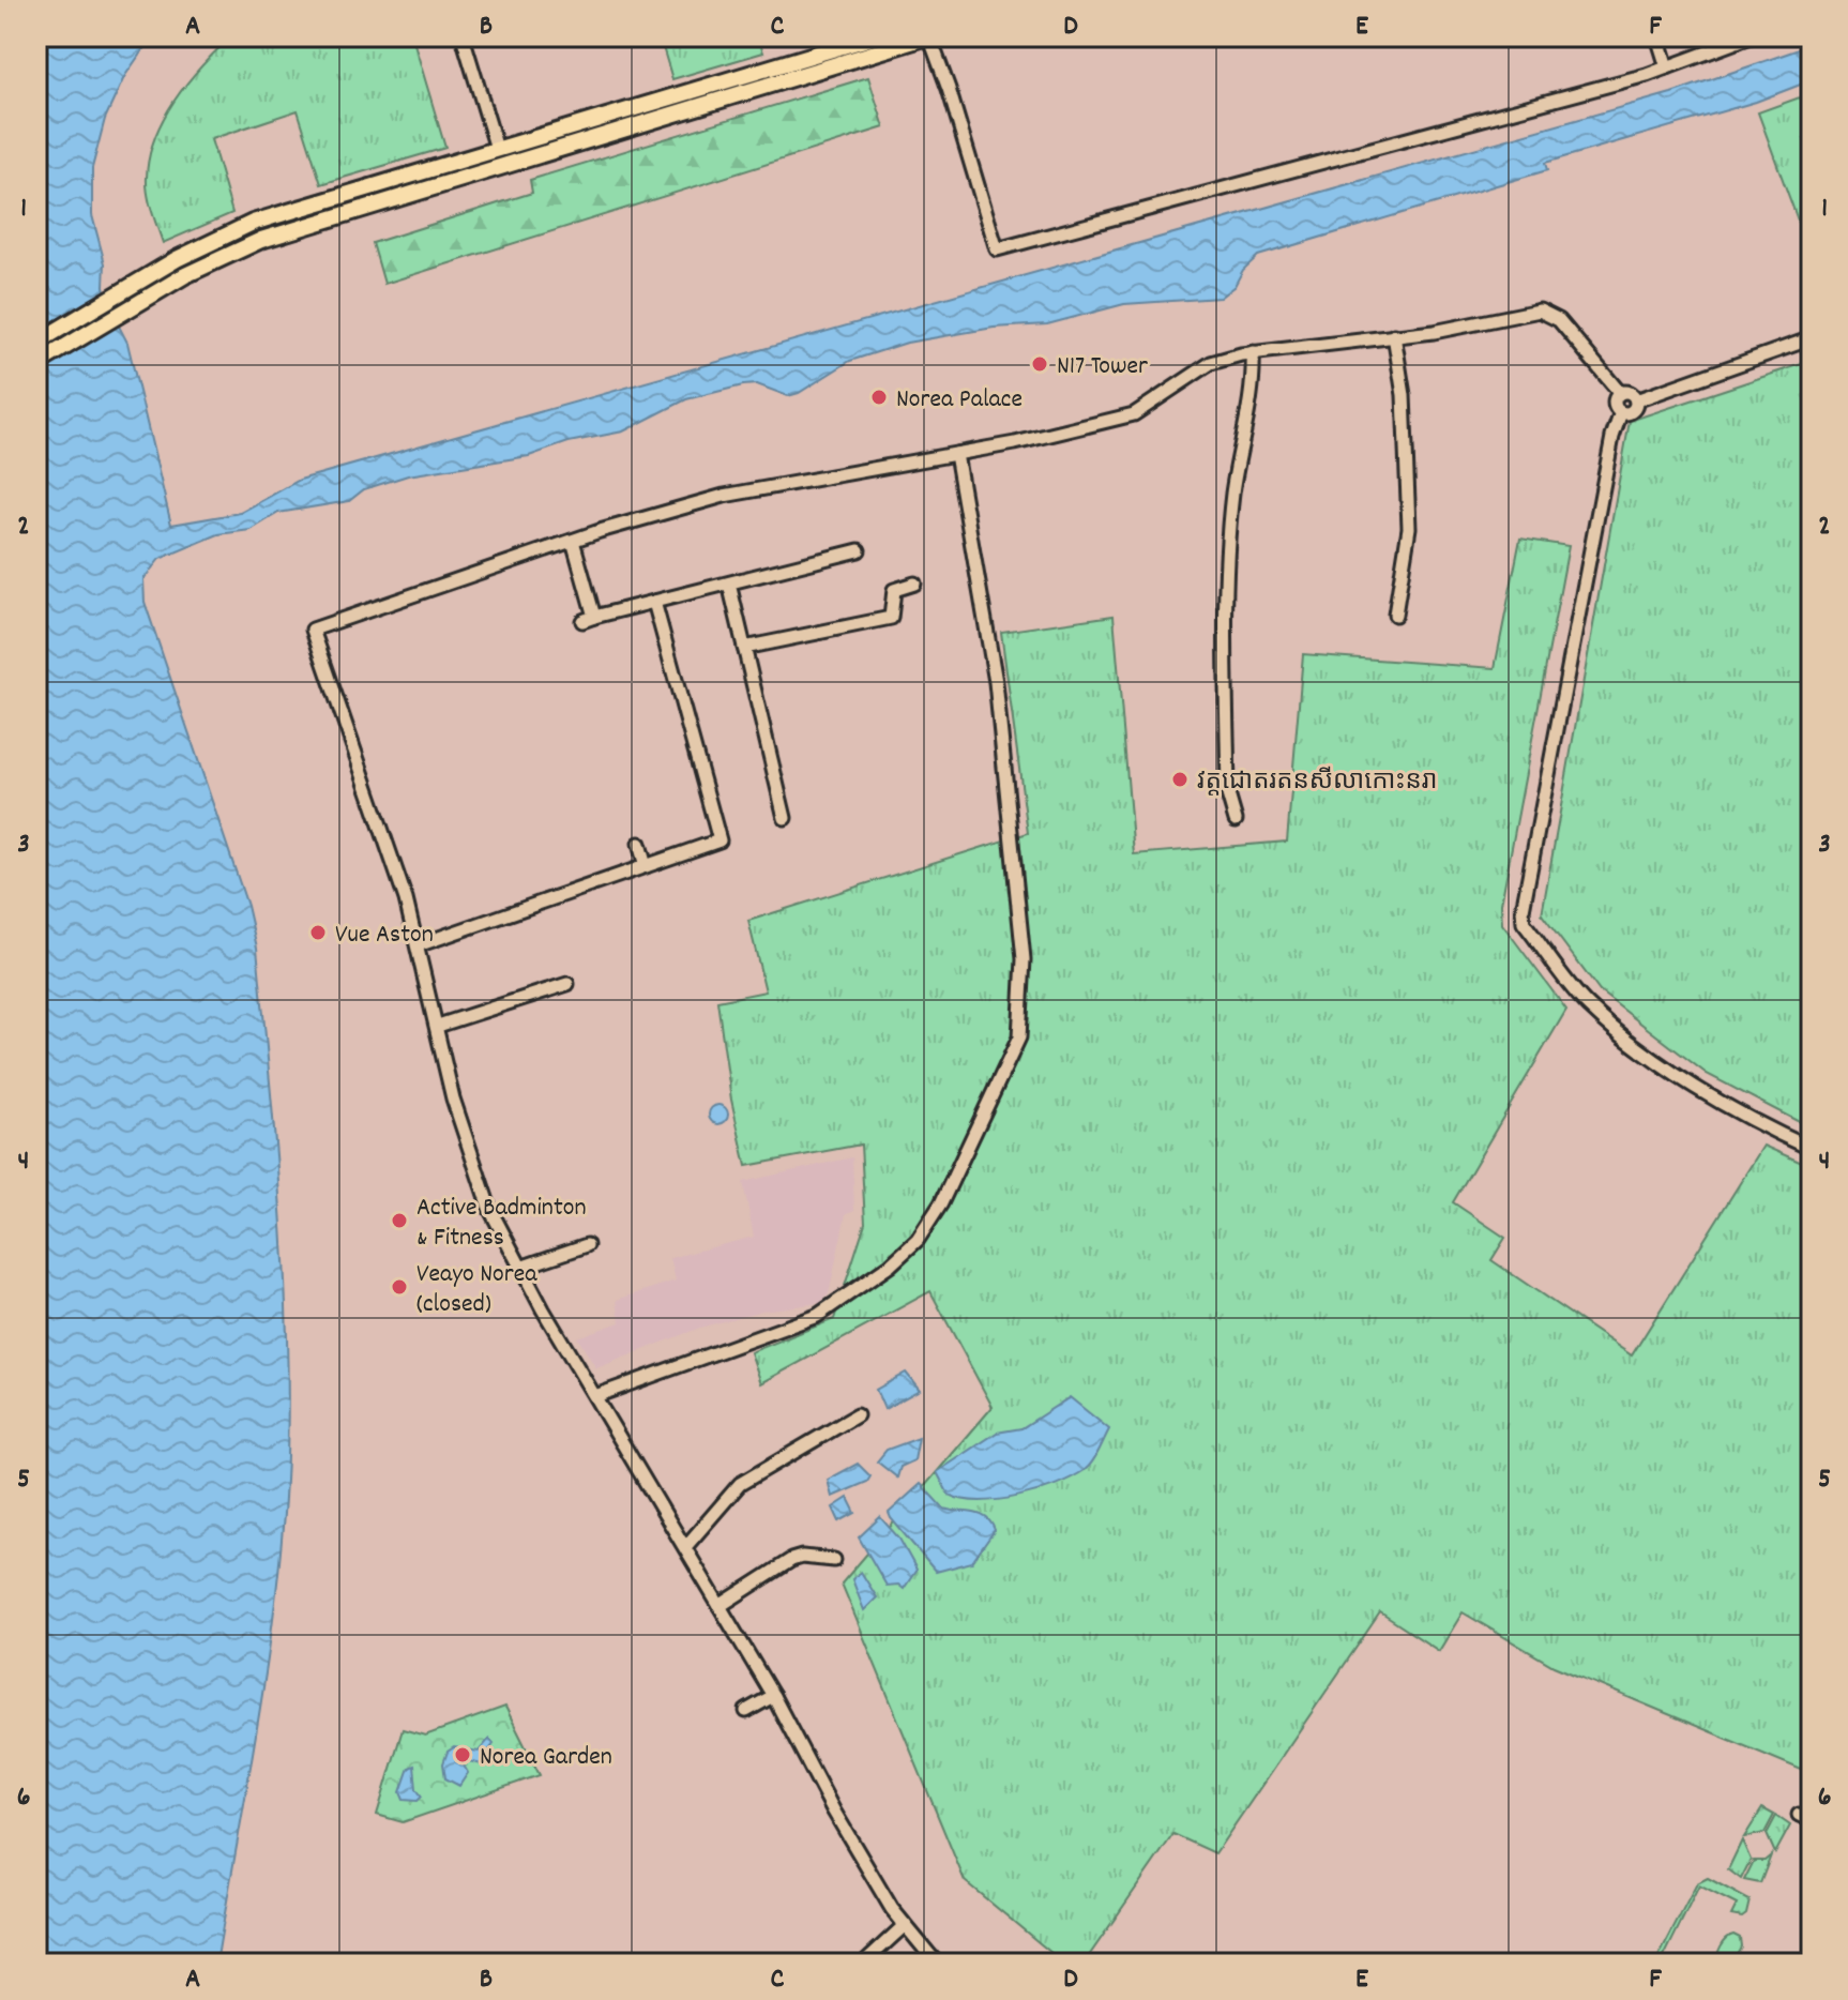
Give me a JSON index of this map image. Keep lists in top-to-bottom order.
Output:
{
  "places": [
    "N17 Tower",
    "Norea Palace",
    "វត្តជោតរតនសីលាកោះនរា",
    "Vue Aston",
    "Active Badminton & Fitness",
    "Veayo Norea (closed)",
    "Norea Garden"
  ],
  "grid": {
    "columns": [
      "A",
      "B",
      "C",
      "D",
      "E",
      "F"
    ],
    "rows": [
      "1",
      "2",
      "3",
      "4",
      "5",
      "6"
    ]
  }
}
